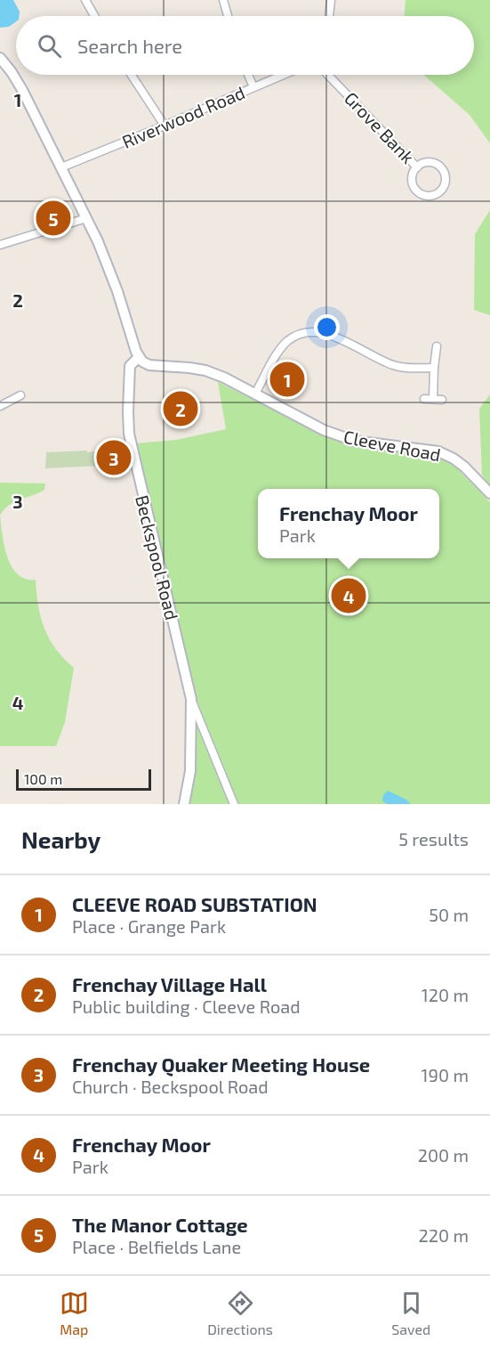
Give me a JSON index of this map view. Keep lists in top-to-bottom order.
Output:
{
  "streets": {
    "street": [
      "Riverwood Road",
      "Grove Bank",
      "Cleeve Road",
      "Beckspool Road"
    ]
  },
  "crossings": [
    ["Cleeve Road", "Beckspool Road"]
  ],
  "scale_bar": "100 m",
  "page": {
    "search": "Search here",
    "pins": [
      "5",
      "1",
      "2",
      "3",
      "4"
    ],
    "popup": ["Frenchay Moor", "Park"],
    "scale": "100 m",
    "heading": ["Nearby", "5 results"],
    "list": [
      {
        "mark": "1",
        "name": "CLEEVE ROAD SUBSTATION",
        "note": "Place · Grange Park",
        "value": "50 m"
      },
      {
        "mark": "2",
        "name": "Frenchay Village Hall",
        "note": "Public building · Cleeve Road",
        "value": "120 m"
      },
      {
        "mark": "3",
        "name": "Frenchay Quaker Meeting House",
        "note": "Church · Beckspool Road",
        "value": "190 m"
      },
      {
        "mark": "4",
        "name": "Frenchay Moor",
        "note": "Park",
        "value": "200 m"
      },
      {
        "mark": "5",
        "name": "The Manor Cottage",
        "note": "Place · Belfields Lane",
        "value": "220 m"
      }
    ],
    "nav": ["Map", "Directions", "Saved"]
  },
  "grid": {
    "rows": [
      "1",
      "2",
      "3",
      "4"
    ]
  }
}
